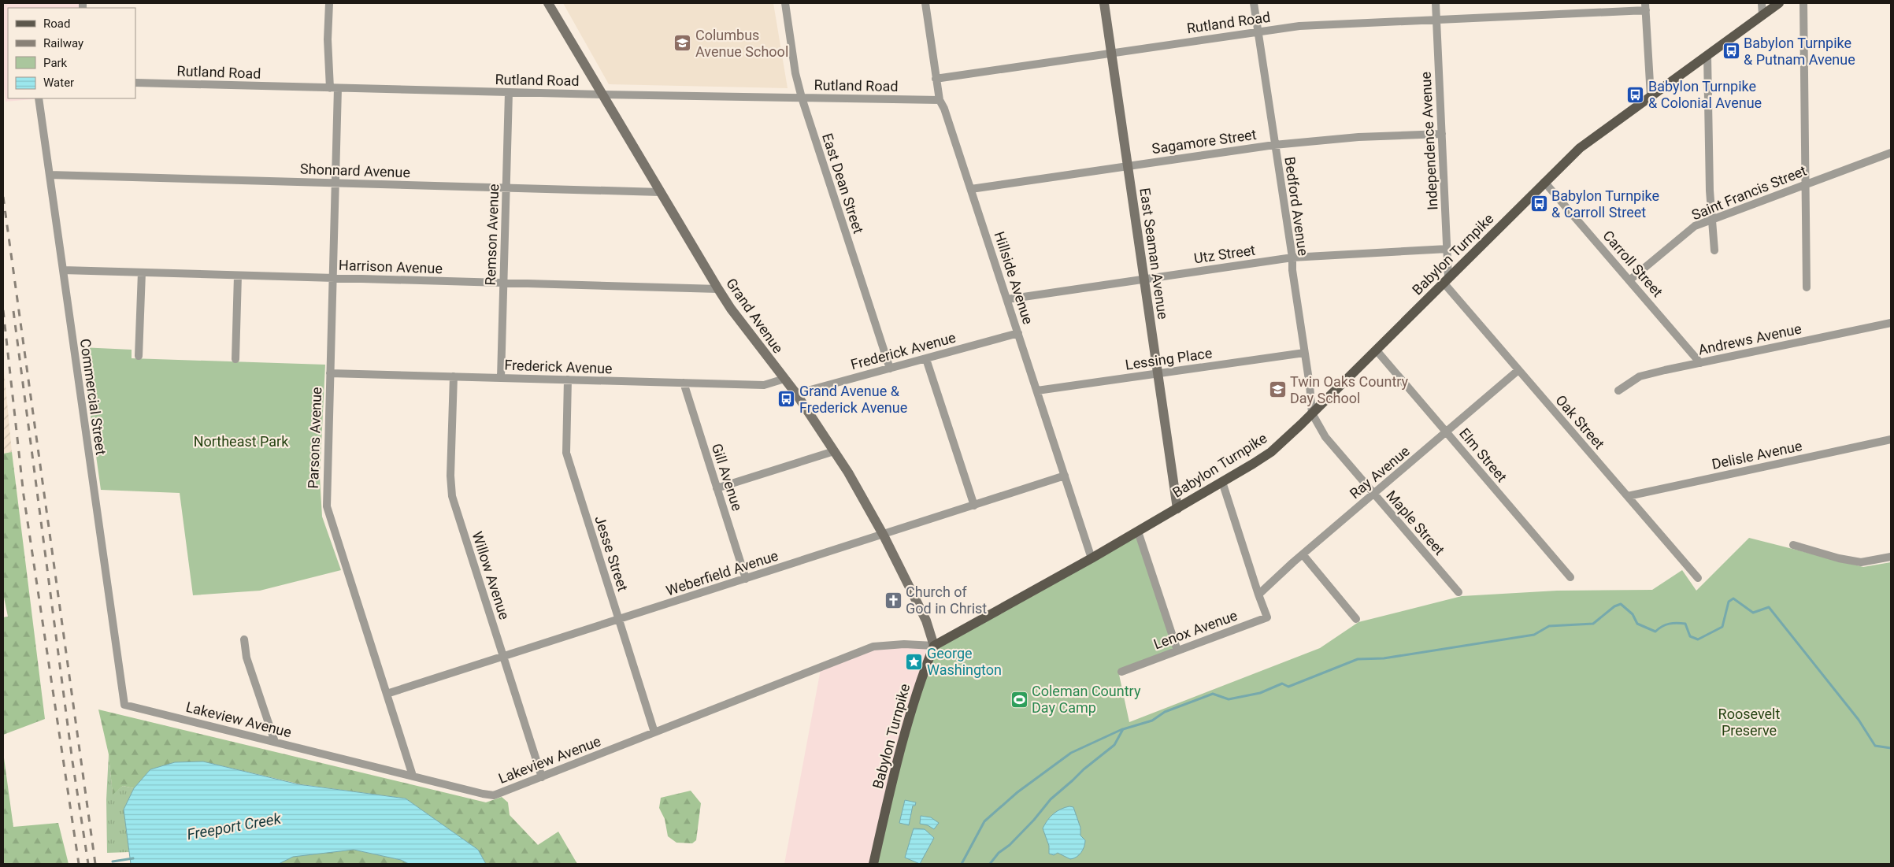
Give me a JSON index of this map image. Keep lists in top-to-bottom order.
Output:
{
  "streets": {
    "main road": ["Babylon Turnpike"],
    "street": [
      "Rutland Road",
      "Independence Avenue",
      "Sagamore Street",
      "Shonnard Avenue",
      "East Dean Street",
      "Saint Francis Street",
      "Bedford Avenue",
      "Remson Avenue",
      "East Seaman Avenue",
      "Utz Street",
      "Carroll Street",
      "Harrison Avenue",
      "Hillside Avenue",
      "Grand Avenue",
      "Andrews Avenue",
      "Frederick Avenue",
      "Lessing Place",
      "Commercial Street",
      "Oak Street",
      "Parsons Avenue",
      "Elm Street",
      "Delisle Avenue",
      "Ray Avenue",
      "Gill Avenue",
      "Maple Street",
      "Jesse Street",
      "Weberfield Avenue",
      "Willow Avenue",
      "Lenox Avenue",
      "Lakeview Avenue"
    ]
  },
  "crossings": [
    ["Rutland Road", "Independence Avenue"],
    ["Rutland Road", "East Dean Street"],
    ["Rutland Road", "Bedford Avenue"],
    ["Rutland Road", "Remson Avenue"],
    ["Rutland Road", "East Seaman Avenue"],
    ["Rutland Road", "Hillside Avenue"],
    ["Rutland Road", "Grand Avenue"],
    ["Rutland Road", "Parsons Avenue"],
    ["Independence Avenue", "Sagamore Street"],
    ["Independence Avenue", "Utz Street"],
    ["Independence Avenue", "Babylon Turnpike"],
    ["Independence Avenue", "Oak Street"],
    ["Sagamore Street", "Bedford Avenue"],
    ["Sagamore Street", "East Seaman Avenue"],
    ["Sagamore Street", "Hillside Avenue"],
    ["Shonnard Avenue", "Remson Avenue"],
    ["Shonnard Avenue", "Grand Avenue"],
    ["Shonnard Avenue", "Commercial Street"],
    ["Shonnard Avenue", "Parsons Avenue"],
    ["East Dean Street", "Frederick Avenue"],
    ["Saint Francis Street", "Carroll Street"],
    ["Bedford Avenue", "Utz Street"],
    ["Bedford Avenue", "Babylon Turnpike"],
    ["Bedford Avenue", "Lessing Place"],
    ["Bedford Avenue", "Maple Street"],
    ["Remson Avenue", "Harrison Avenue"],
    ["Remson Avenue", "Frederick Avenue"],
    ["East Seaman Avenue", "Utz Street"],
    ["East Seaman Avenue", "Babylon Turnpike"],
    ["East Seaman Avenue", "Lessing Place"],
    ["Utz Street", "Hillside Avenue"],
    ["Babylon Turnpike", "Carroll Street"],
    ["Babylon Turnpike", "Hillside Avenue"],
    ["Babylon Turnpike", "Grand Avenue"],
    ["Babylon Turnpike", "Oak Street"],
    ["Babylon Turnpike", "Elm Street"],
    ["Babylon Turnpike", "Maple Street"],
    ["Babylon Turnpike", "Lakeview Avenue"],
    ["Carroll Street", "Andrews Avenue"],
    ["Harrison Avenue", "Grand Avenue"],
    ["Harrison Avenue", "Commercial Street"],
    ["Harrison Avenue", "Parsons Avenue"],
    ["Hillside Avenue", "Frederick Avenue"],
    ["Hillside Avenue", "Lessing Place"],
    ["Hillside Avenue", "Weberfield Avenue"],
    ["Grand Avenue", "Frederick Avenue"],
    ["Grand Avenue", "Weberfield Avenue"],
    ["Grand Avenue", "Lakeview Avenue"],
    ["Frederick Avenue", "Parsons Avenue"],
    ["Frederick Avenue", "Gill Avenue"],
    ["Frederick Avenue", "Jesse Street"],
    ["Frederick Avenue", "Willow Avenue"],
    ["Commercial Street", "Lakeview Avenue"],
    ["Oak Street", "Delisle Avenue"],
    ["Oak Street", "Ray Avenue"],
    ["Parsons Avenue", "Weberfield Avenue"],
    ["Parsons Avenue", "Lakeview Avenue"],
    ["Elm Street", "Ray Avenue"],
    ["Ray Avenue", "Maple Street"],
    ["Ray Avenue", "Lenox Avenue"],
    ["Gill Avenue", "Weberfield Avenue"],
    ["Jesse Street", "Weberfield Avenue"],
    ["Jesse Street", "Lakeview Avenue"],
    ["Weberfield Avenue", "Willow Avenue"],
    ["Willow Avenue", "Lakeview Avenue"]
  ],
  "water": ["Freeport Creek"],
  "parks": ["Northeast Park", "Roosevelt Preserve"],
  "places": {
    "school or university": ["Columbus Avenue School", "Twin Oaks Country Day School"],
    "bus stop": [
      "Babylon Turnpike & Putnam Avenue",
      "Babylon Turnpike & Colonial Avenue",
      "Babylon Turnpike & Carroll Street",
      "Grand Avenue & Frederick Avenue"
    ],
    "church": ["Church of God in Christ"],
    "place": ["George Washington"],
    "sports": ["Coleman Country Day Camp"]
  },
  "legend": [
    "Road",
    "Railway",
    "Park",
    "Water"
  ]
}
